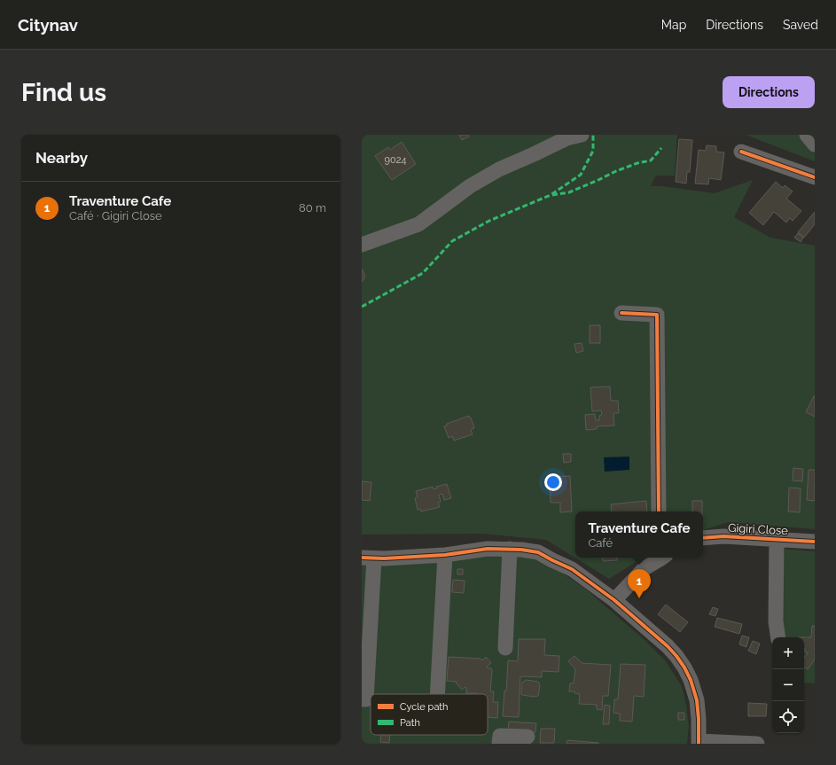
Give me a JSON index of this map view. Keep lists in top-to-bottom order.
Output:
{
  "streets": {
    "street": ["Gigiri Close"]
  },
  "house_numbers": ["9024"],
  "legend": ["Cycle path", "Path"],
  "page": {
    "header": "Citynav",
    "nav": ["Map", "Directions", "Saved"],
    "buttons": "Directions",
    "title": "Find us",
    "heading": "Nearby",
    "list": [
      {
        "mark": "1",
        "name": "Traventure Cafe",
        "note": "Café · Gigiri Close",
        "value": "80 m"
      }
    ],
    "popup": ["Traventure Cafe", "Café"],
    "pins": "1",
    "map_buttons": ["+", "−"]
  }
}
